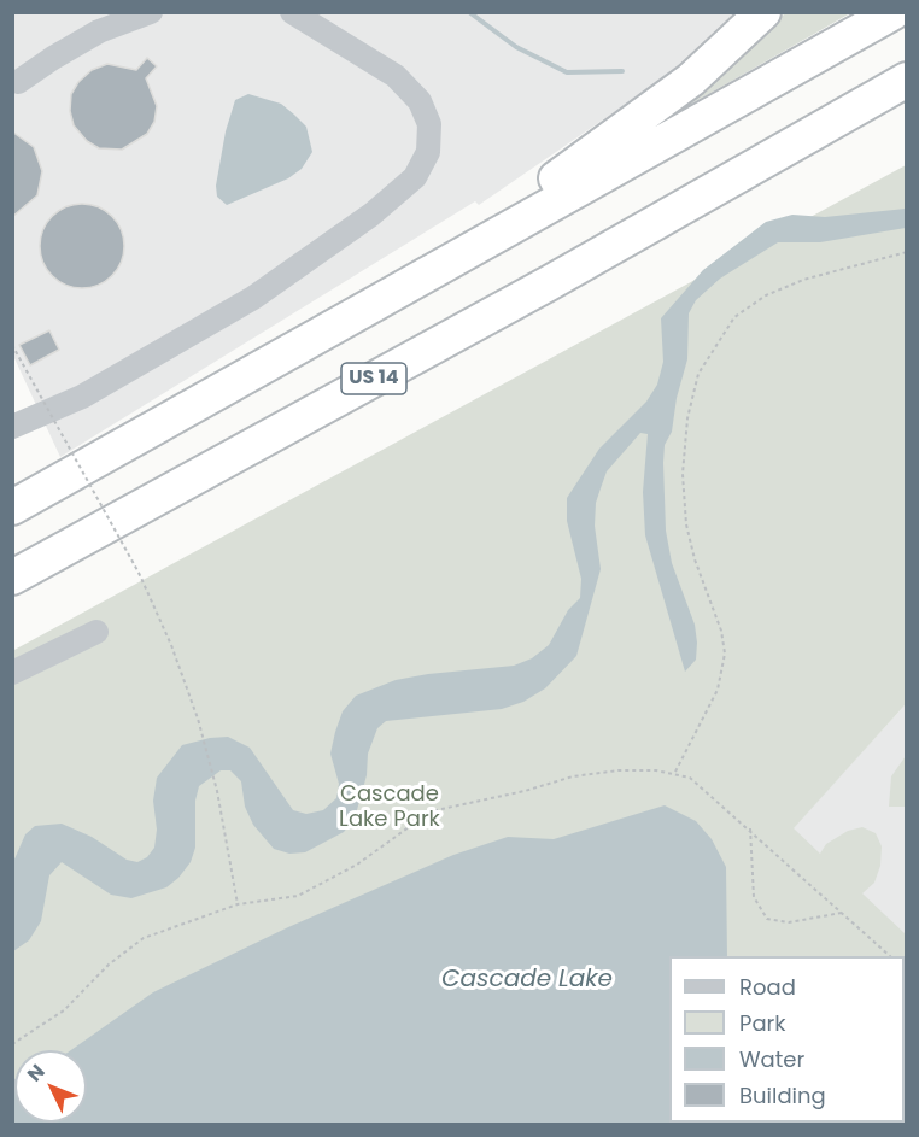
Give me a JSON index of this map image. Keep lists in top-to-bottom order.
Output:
{
  "streets": {
    "highway": ["US 14"]
  },
  "water": ["Cascade Lake"],
  "parks": ["Cascade Lake Park"],
  "legend": [
    "Road",
    "Park",
    "Water",
    "Building"
  ],
  "north": "top left"
}
